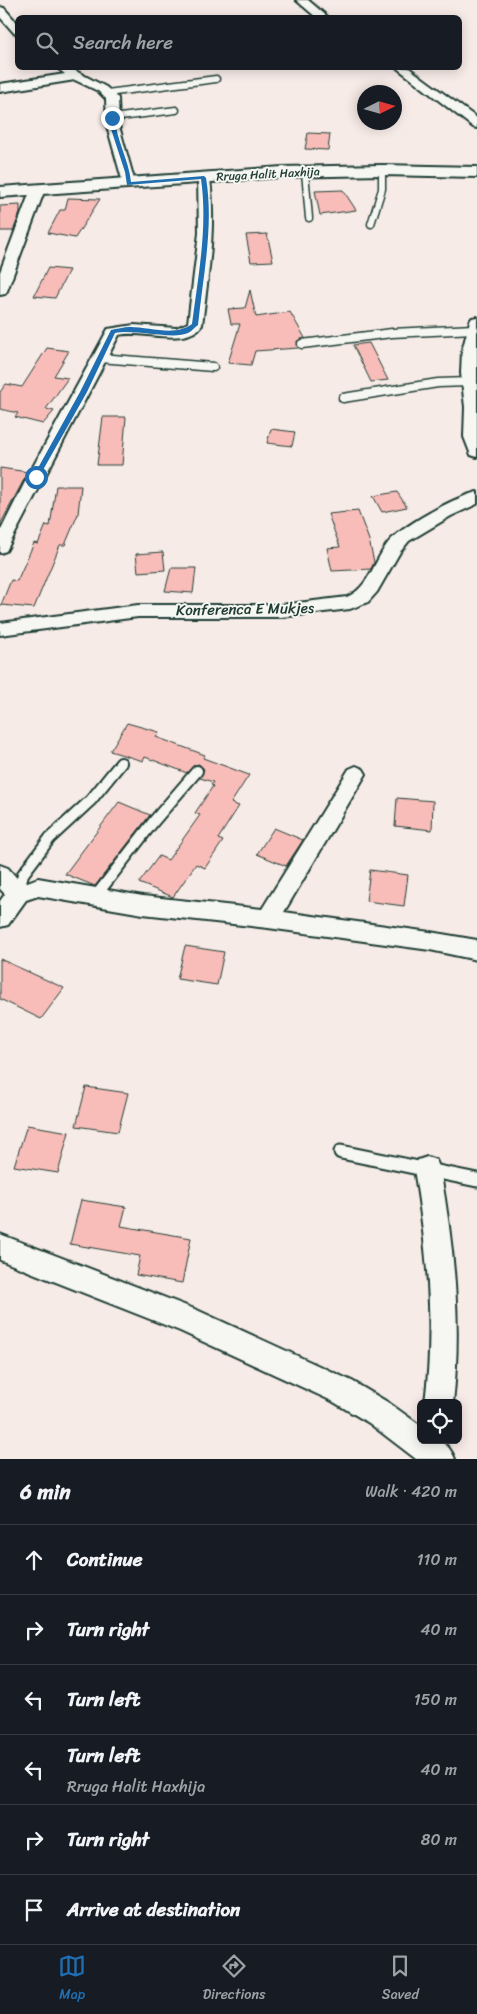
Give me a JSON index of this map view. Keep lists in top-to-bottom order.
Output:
{
  "streets": {
    "street": ["Rruga Halit Haxhija", "Konferenca E Mukjes"]
  },
  "north": "right",
  "page": {
    "search": "Search here",
    "heading": ["6 min", "Walk · 420 m"],
    "list": [
      ["Continue", "110 m"],
      ["Turn right", "40 m"],
      ["Turn left", "150 m"],
      ["Turn left", "Rruga Halit Haxhija", "40 m"],
      ["Turn right", "80 m"],
      "Arrive at destination"
    ],
    "nav": ["Map", "Directions", "Saved"]
  }
}
